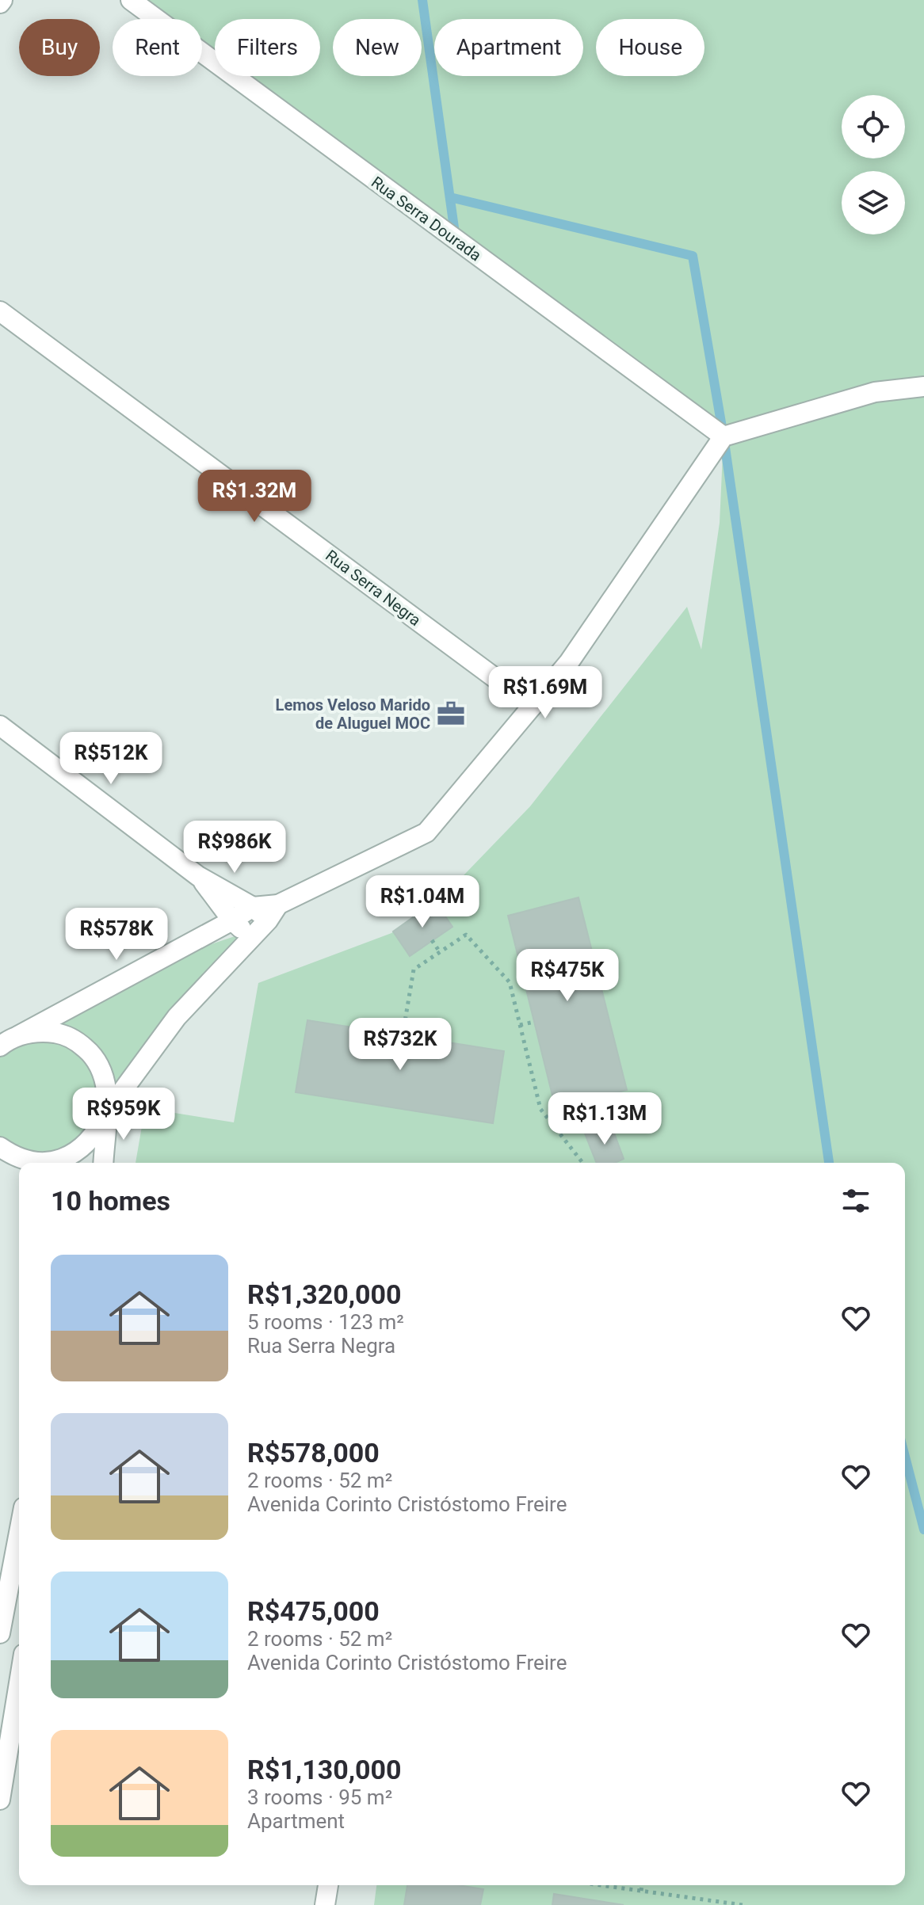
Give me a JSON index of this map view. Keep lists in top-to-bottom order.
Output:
{
  "streets": {
    "street": ["Rua Serra Dourada", "Rua Serra Negra"]
  },
  "places": {
    "office": ["Lemos Veloso Marido de Aluguel MOC"]
  },
  "page": {
    "chip": [
      "Buy",
      "Rent",
      "Filters",
      "New",
      "Apartment",
      "House"
    ],
    "price": [
      "R$1.32M",
      "R$1.69M",
      "R$512K",
      "R$986K",
      "R$1.04M",
      "R$578K",
      "R$475K",
      "R$732K",
      "R$959K",
      "R$1.13M"
    ],
    "heading": "10 homes",
    "list": [
      {
        "name": "R$1,320,000",
        "note": "5 rooms · 123 m² · Rua Serra Negra"
      },
      {
        "name": "R$578,000",
        "note": "2 rooms · 52 m² · Avenida Corinto Cristóstomo Freire"
      },
      {
        "name": "R$475,000",
        "note": "2 rooms · 52 m² · Avenida Corinto Cristóstomo Freire"
      },
      {
        "name": "R$1,130,000",
        "note": "3 rooms · 95 m² · Apartment"
      }
    ]
  }
}
